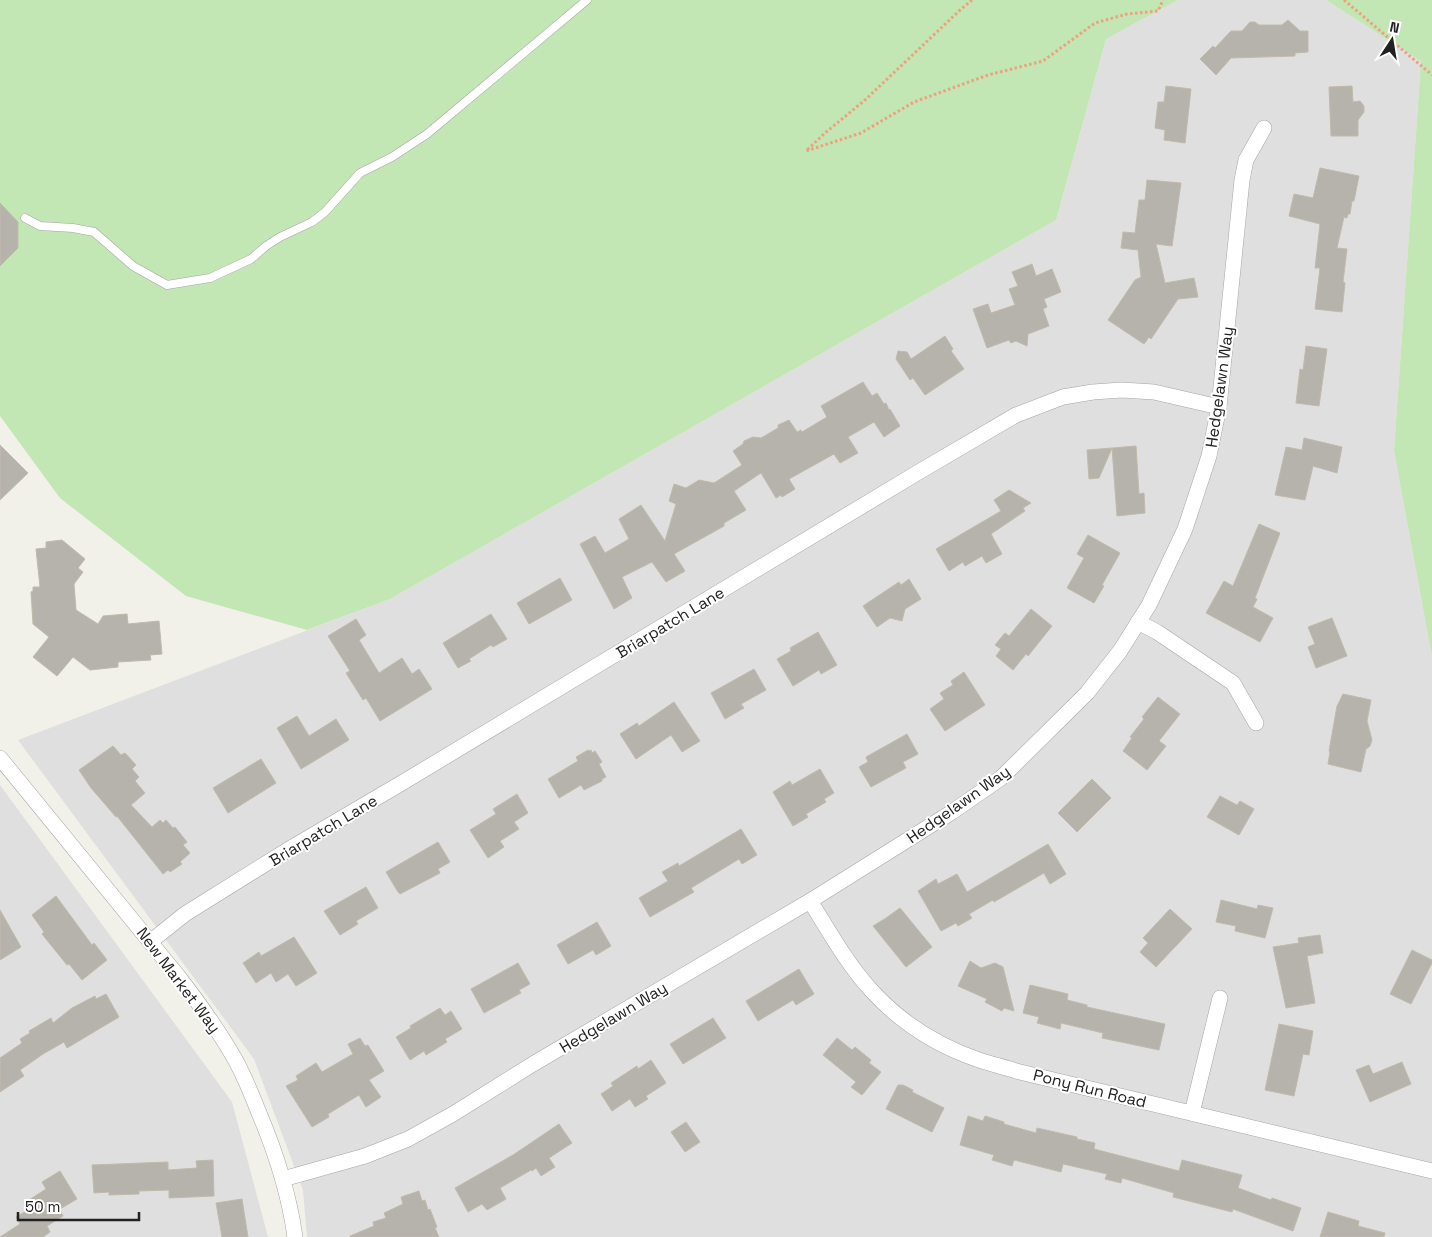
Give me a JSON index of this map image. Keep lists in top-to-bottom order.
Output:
{
  "streets": {
    "street": [
      "Hedgelawn Way",
      "Briarpatch Lane",
      "New Market Way",
      "Pony Run Road"
    ]
  },
  "crossings": [
    ["Hedgelawn Way", "Briarpatch Lane"],
    ["Hedgelawn Way", "New Market Way"],
    ["Hedgelawn Way", "Pony Run Road"],
    ["Briarpatch Lane", "New Market Way"]
  ],
  "scale_bar": "50 m",
  "north": "top"
}
